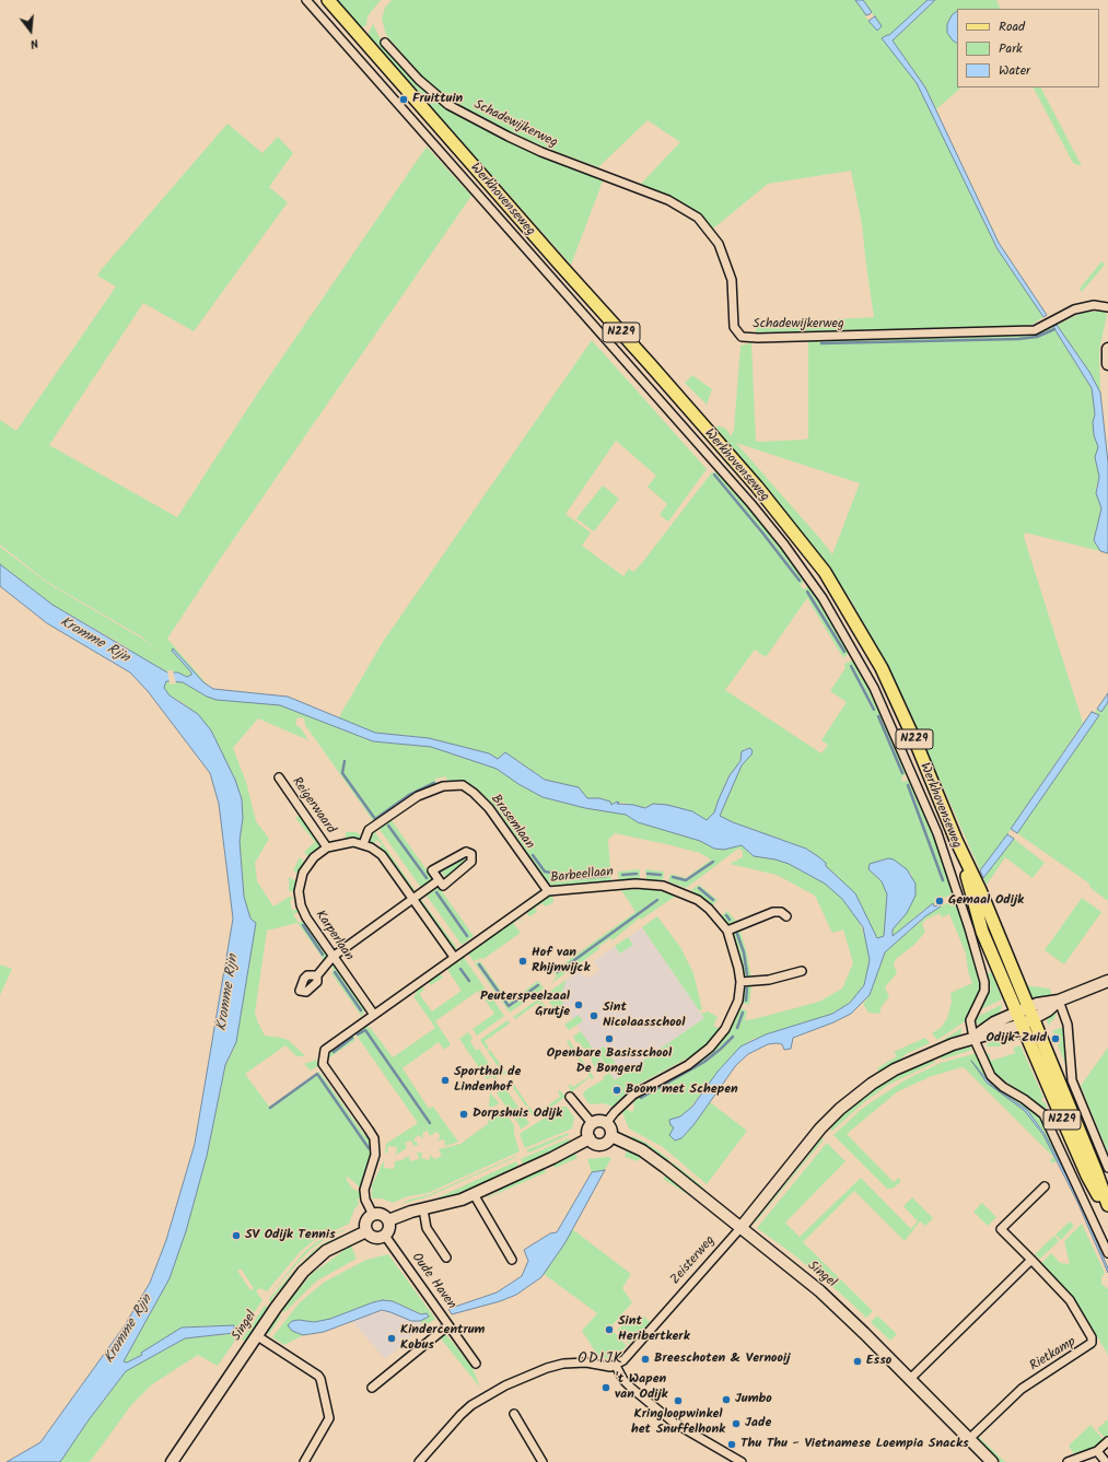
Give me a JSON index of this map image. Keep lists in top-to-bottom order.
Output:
{
  "streets": {
    "main road": ["Werkhovenseweg", "N229"],
    "street": [
      "Schadewijkerweg",
      "Reigerwaard",
      "Brasemlaan",
      "Barbeellaan",
      "Karperlaan",
      "Zeisterweg",
      "Singel",
      "Oude Haven",
      "Rietkamp"
    ]
  },
  "crossings": [
    ["Werkhovenseweg", "N229"],
    ["Werkhovenseweg", "Zeisterweg"],
    ["N229", "Zeisterweg"],
    ["Reigerwaard", "Brasemlaan"],
    ["Reigerwaard", "Karperlaan"],
    ["Brasemlaan", "Barbeellaan"],
    ["Brasemlaan", "Karperlaan"],
    ["Barbeellaan", "Karperlaan"],
    ["Barbeellaan", "Singel"],
    ["Barbeellaan", "Oude Haven"],
    ["Zeisterweg", "Singel"],
    ["Singel", "Oude Haven"],
    ["Singel", "Rietkamp"]
  ],
  "districts": ["ODIJK"],
  "water": ["Kromme Rijn"],
  "places": [
    "Fruittuin",
    "Gemaal Odijk",
    "Hof van Rhijnwijck",
    "Peuterspeelzaal Grutje",
    "Sint Nicolaasschool",
    "Openbare Basisschool De Bongerd",
    "Odijk-Zuid",
    "Sporthal de Lindenhof",
    "Boom met Schepen",
    "Dorpshuis Odijk",
    "SV Odijk Tennis",
    "Sint Heribertkerk",
    "Kindercentrum Kobus",
    "Breeschoten & Vernooij",
    "Esso",
    "'t Wapen van Odijk",
    "Jumbo",
    "Kringloopwinkel het Snuffelhonk",
    "Jade",
    "Thu Thu - Vietnamese Loempia Snacks"
  ],
  "legend": ["Road", "Park", "Water"],
  "north": "bottom"
}
